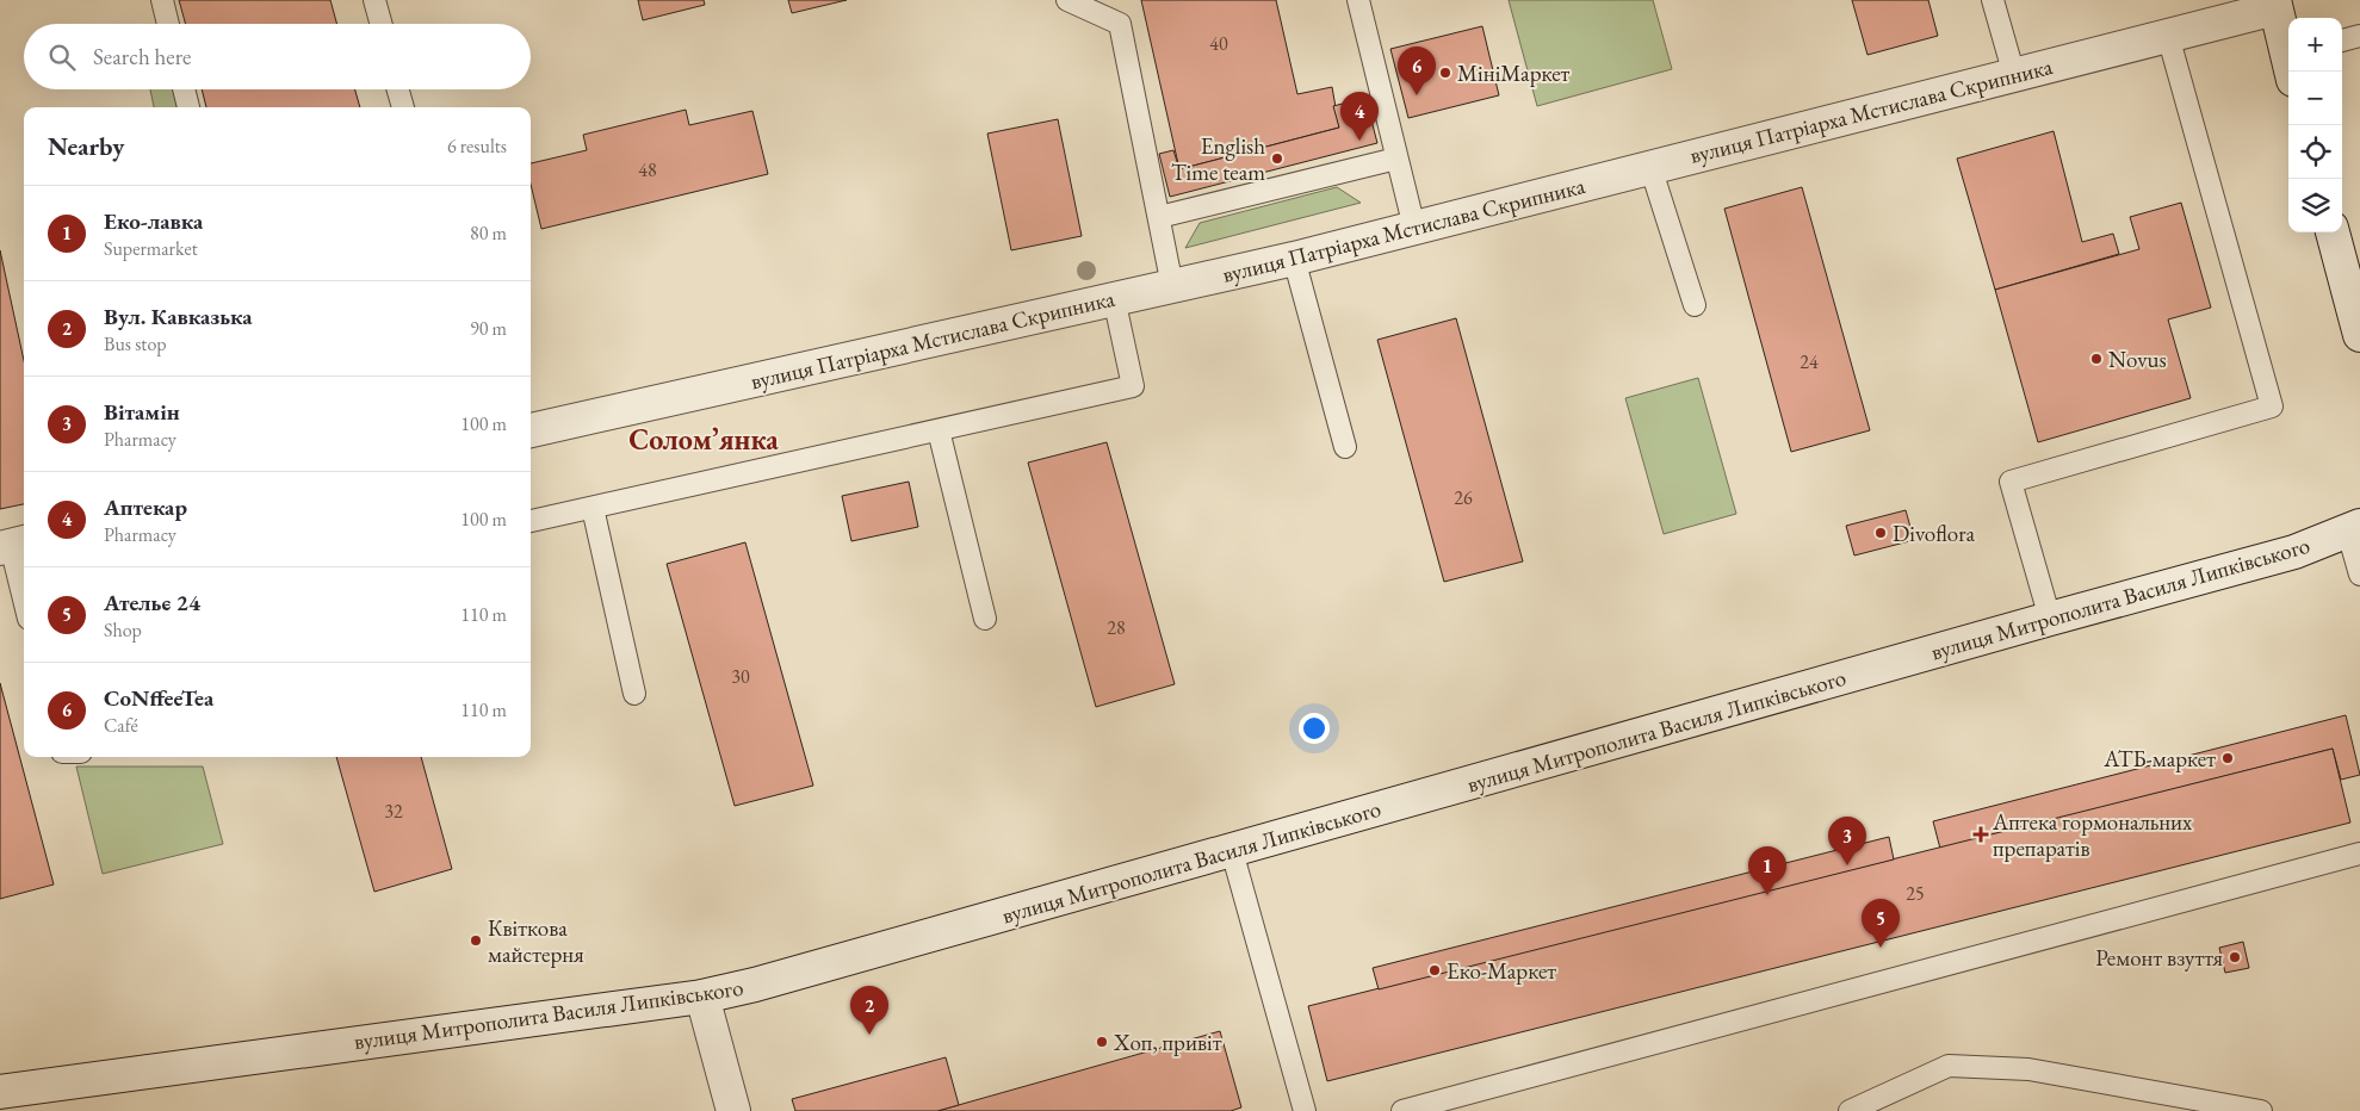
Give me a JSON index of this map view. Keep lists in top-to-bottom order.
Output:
{
  "streets": {
    "main road": ["вулиця Патріарха Мстислава Скрипника", "вулиця Митрополита Василя Липківського"]
  },
  "districts": ["Соломʼянка"],
  "places": {
    "other": [
      "МініМаркет",
      "English Time team",
      "Novus",
      "Divoflora",
      "АТБ-маркет",
      "Квіткова майстерня",
      "Ремонт взуття",
      "Еко-Маркет",
      "Хоп, привіт"
    ],
    "health": ["Аптека гормональних препаратів"]
  },
  "house_numbers": [
    "40",
    "48",
    "24",
    "26",
    "28",
    "30",
    "32",
    "25"
  ],
  "page": {
    "map_buttons": ["+", "−"],
    "search": "Search here",
    "pins": [
      "6",
      "4",
      "3",
      "1",
      "5",
      "2"
    ],
    "heading": ["Nearby", "6 results"],
    "list": [
      {
        "mark": "1",
        "name": "Еко-лавка",
        "note": "Supermarket",
        "value": "80 m"
      },
      {
        "mark": "2",
        "name": "Вул. Кавказька",
        "note": "Bus stop",
        "value": "90 m"
      },
      {
        "mark": "3",
        "name": "Вітамін",
        "note": "Pharmacy",
        "value": "100 m"
      },
      {
        "mark": "4",
        "name": "Аптекар",
        "note": "Pharmacy",
        "value": "100 m"
      },
      {
        "mark": "5",
        "name": "Ательє 24",
        "note": "Shop",
        "value": "110 m"
      },
      {
        "mark": "6",
        "name": "CoNffeeTea",
        "note": "Café",
        "value": "110 m"
      }
    ]
  }
}
